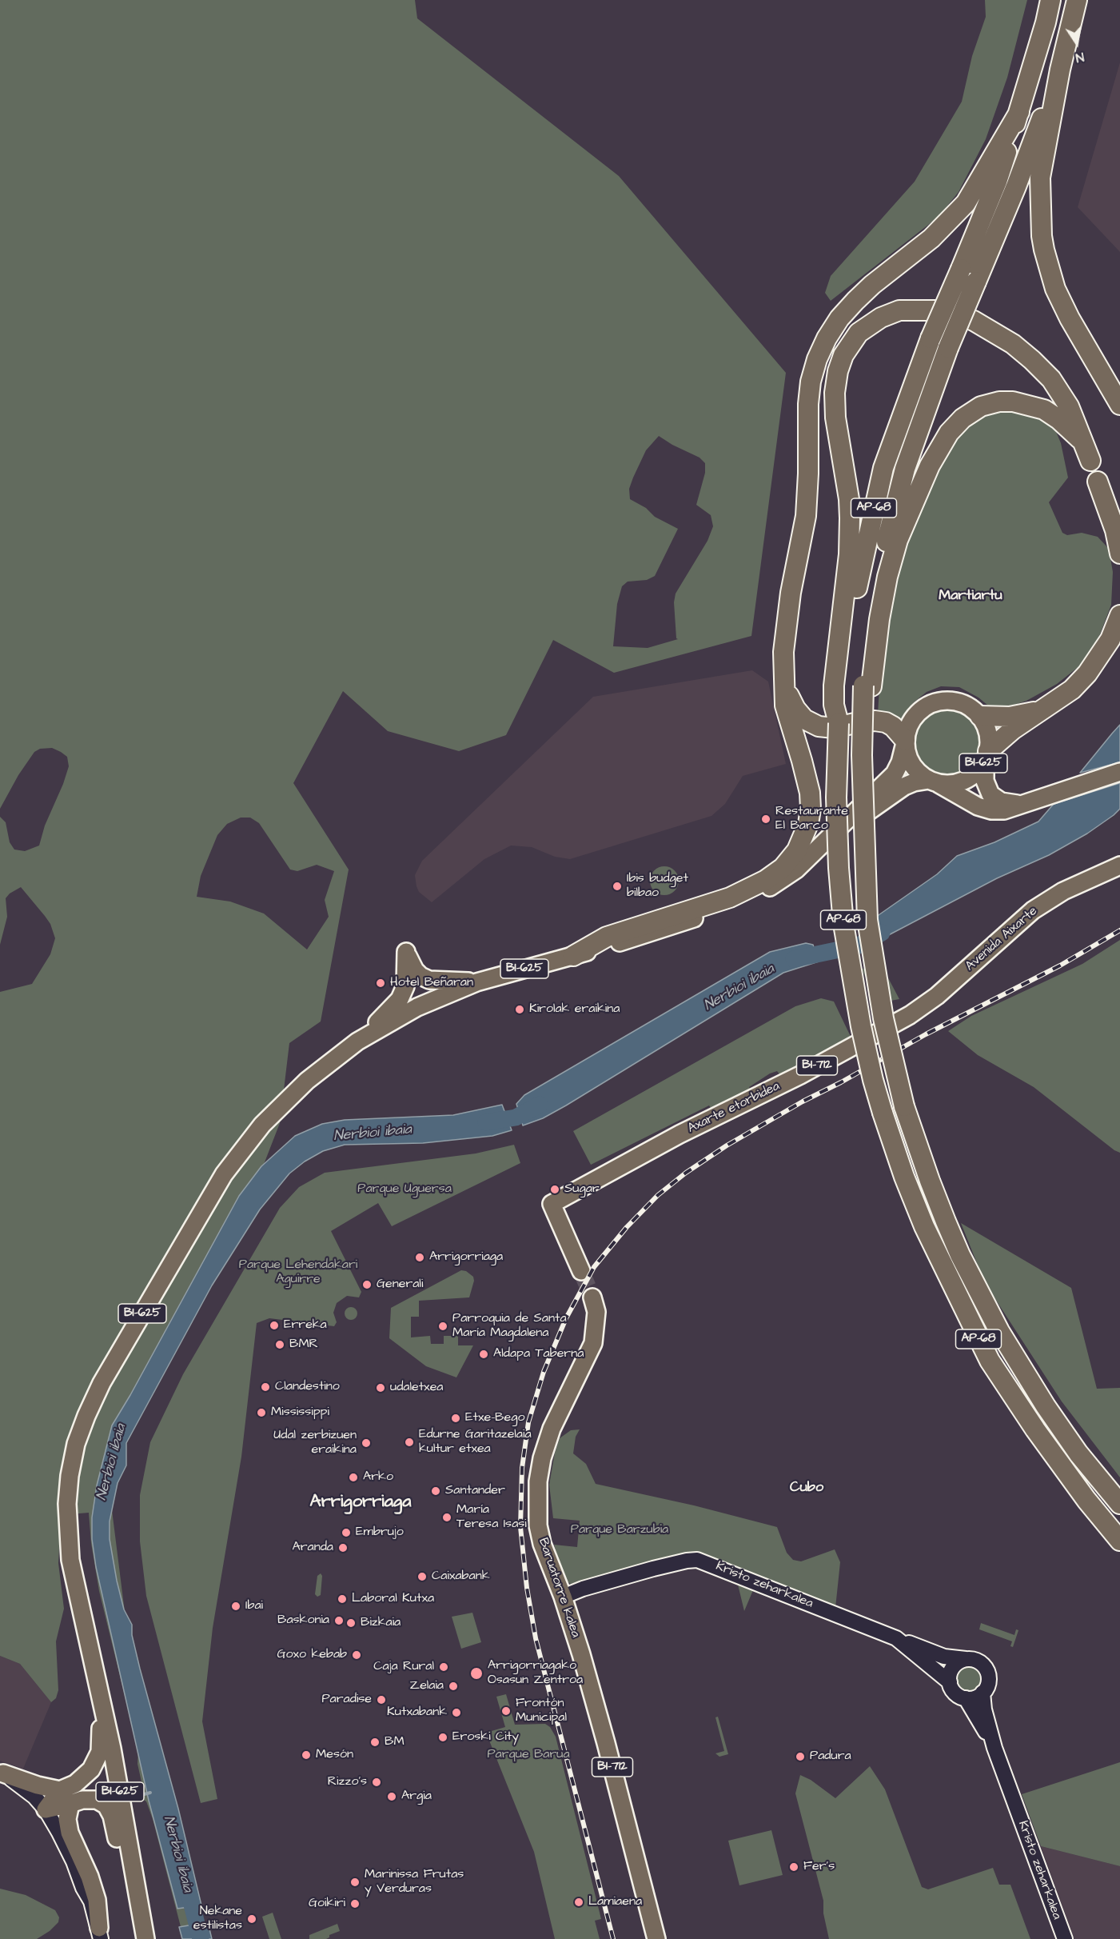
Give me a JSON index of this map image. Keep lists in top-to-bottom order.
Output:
{
  "streets": {
    "highway": ["AP-68"],
    "main road": [
      "BI-625",
      "Avenida Aixarte",
      "BI-712",
      "Axarte etorbidea",
      "Baruatorre kalea"
    ],
    "street": ["Kristo zeharkalea"]
  },
  "crossings": [
    ["Avenida Aixarte", "Axarte etorbidea"],
    ["BI-712", "Axarte etorbidea"],
    ["Kristo zeharkalea", "Baruatorre kalea"]
  ],
  "districts": ["Martiartu", "Cubo", "Arrigorriaga"],
  "water": ["Nerbioi ibaia"],
  "parks": [
    "Parque Uguersa",
    "Parque Lehendakari Aguirre",
    "Parque Barzubia",
    "Parque Barua"
  ],
  "places": [
    "Restaurante El Barco",
    "Ibis budget bilbao",
    "Hotel Beñaran",
    "Kirolak eraikina",
    "Sugar",
    "Arrigorriaga",
    "Generali",
    "Erreka",
    "Parroquia de Santa María Magdalena",
    "BMR",
    "Aldapa Taberna",
    "Clandestino",
    "udaletxea",
    "Mississippi",
    "Etxe-Bego",
    "Edurne Garitazelaia kultur etxea",
    "Udal zerbizuen eraikina",
    "Arko",
    "Santander",
    "María Teresa Isasi",
    "Embrujo",
    "Aranda",
    "Caixabank",
    "Laboral Kutxa",
    "Ibai",
    "Baskonia",
    "Bizkaia",
    "Goxo kebab",
    "Caja Rural",
    "Arrigorriagako Osasun Zentroa",
    "Zelaia",
    "Paradise",
    "Frontón Municipal",
    "Kutxabank",
    "Eroski City",
    "BM",
    "Mesón",
    "Padura",
    "Rizzo's",
    "Argia",
    "Fer's",
    "Marinissa Frutas y Verduras",
    "Lamiaena",
    "Goikiri",
    "Nekane estilistas"
  ],
  "north": "bottom"
}
